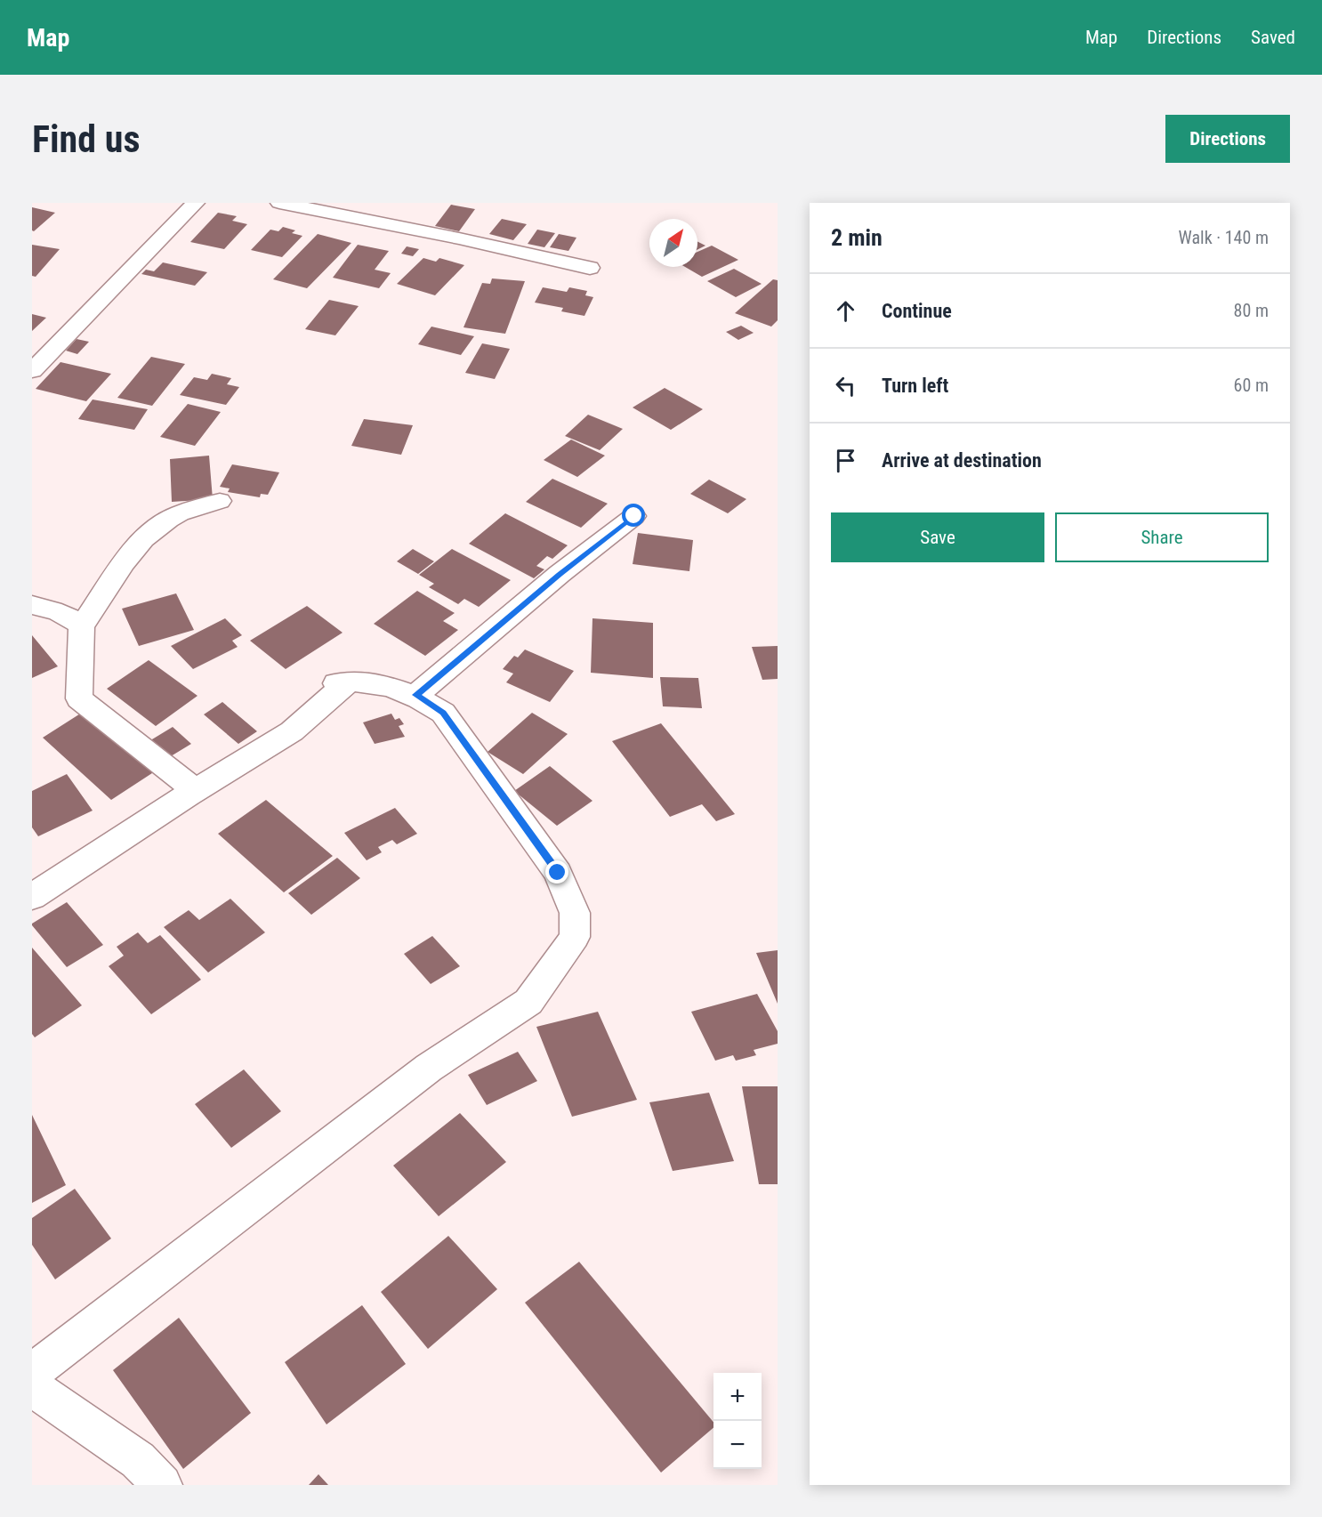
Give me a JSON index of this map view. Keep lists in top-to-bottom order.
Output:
{
  "north": "top right",
  "page": {
    "header": "Map",
    "nav": ["Map", "Directions", "Saved"],
    "buttons": [
      "Directions",
      ["Save", "Share"]
    ],
    "title": "Find us",
    "heading": ["2 min", "Walk · 140 m"],
    "list": [
      ["Continue", "80 m"],
      ["Turn left", "60 m"],
      "Arrive at destination"
    ],
    "map_buttons": ["+", "−"]
  }
}
